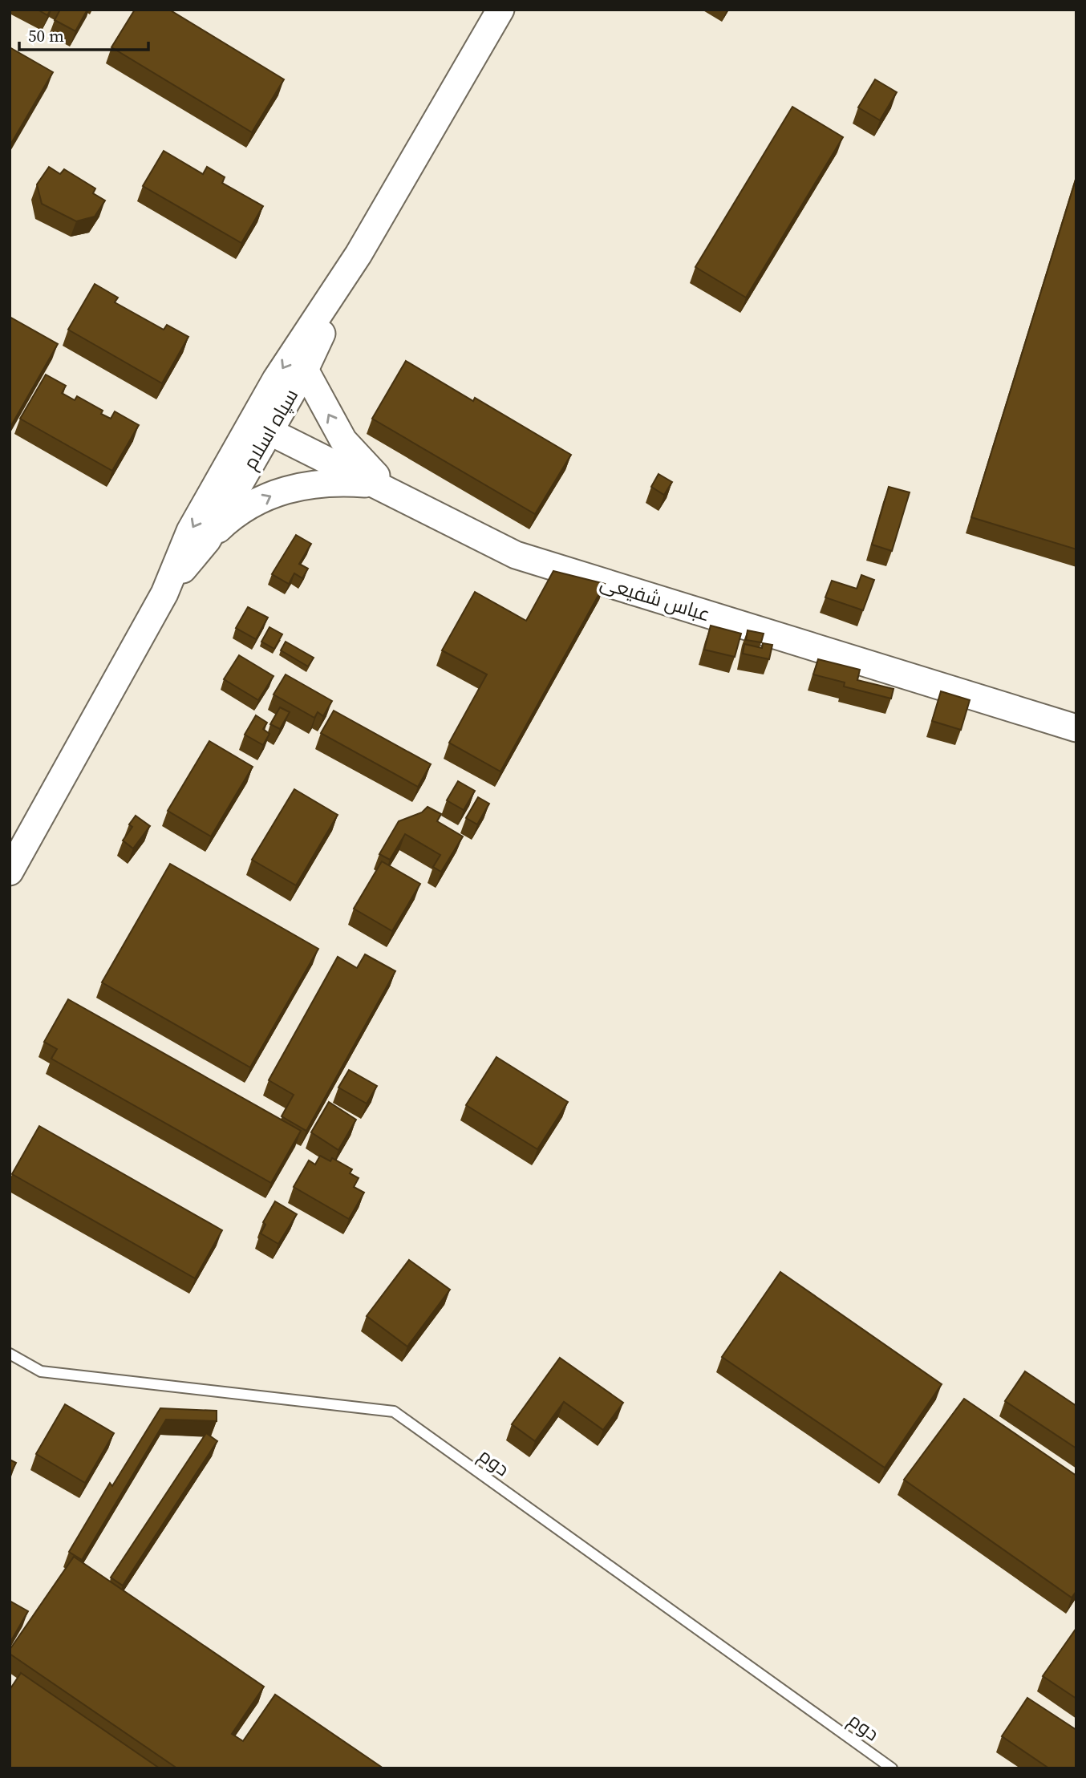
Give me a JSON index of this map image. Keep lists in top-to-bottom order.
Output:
{
  "streets": {
    "main road": ["سپاه اسلام", "عباس شفیعی"],
    "lane": ["دوم"]
  },
  "crossings": [
    ["سپاه اسلام", "عباس شفیعی"]
  ],
  "scale_bar": "50 m"
}
